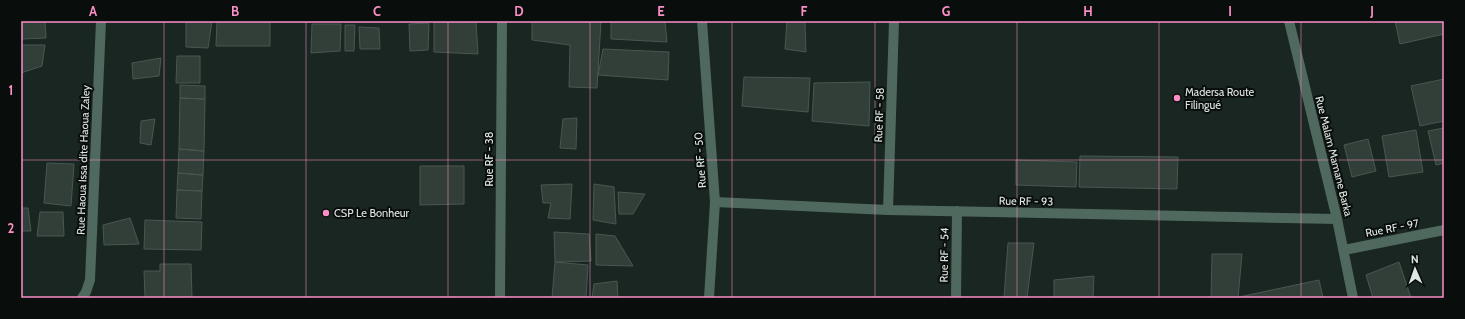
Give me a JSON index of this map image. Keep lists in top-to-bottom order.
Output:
{
  "streets": {
    "street": [
      "Rue RF - 58",
      "Rue Malam Mamane Barka",
      "Rue RF - 38",
      "Rue Haoua Issa dite Haoua Zaley",
      "Rue RF - 50",
      "Rue RF - 93",
      "Rue RF - 97",
      "Rue RF - 54"
    ]
  },
  "crossings": [
    ["Rue RF - 58", "Rue RF - 93"],
    ["Rue Malam Mamane Barka", "Rue RF - 93"],
    ["Rue Malam Mamane Barka", "Rue RF - 97"],
    ["Rue RF - 50", "Rue RF - 93"],
    ["Rue RF - 93", "Rue RF - 54"]
  ],
  "places": ["Madersa Route Filingué", "CSP Le Bonheur"],
  "north": "top",
  "grid": {
    "columns": [
      "A",
      "B",
      "C",
      "D",
      "E",
      "F",
      "G",
      "H",
      "I",
      "J"
    ],
    "rows": ["1", "2"]
  }
}
